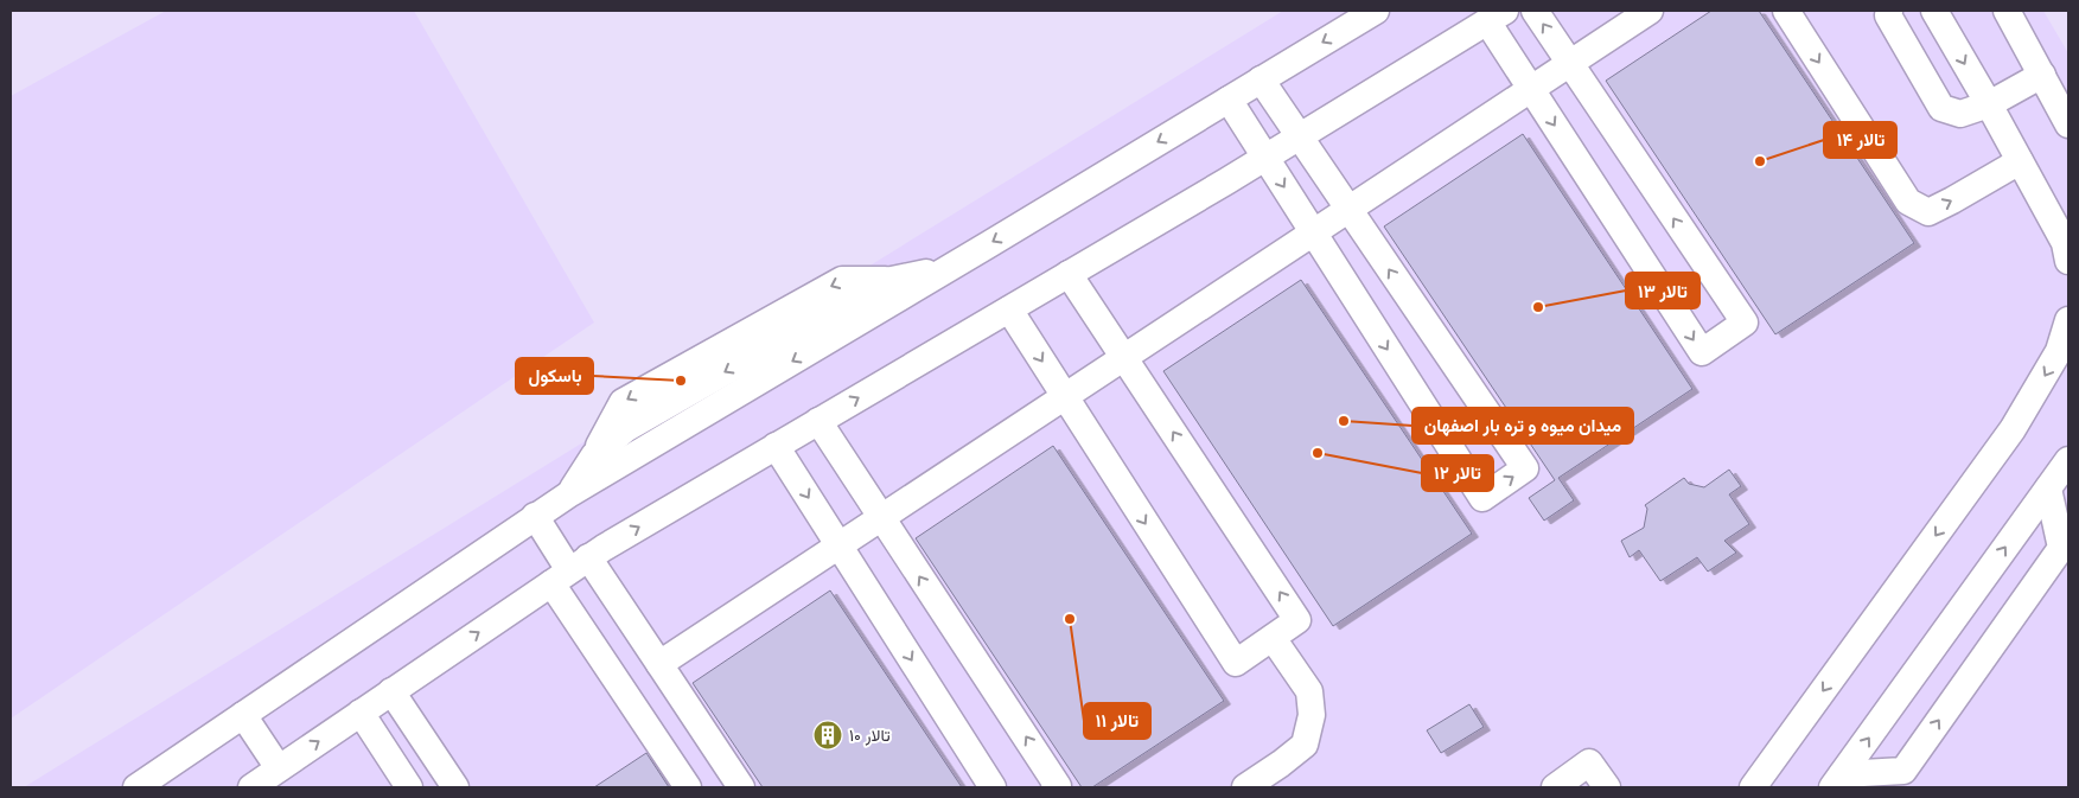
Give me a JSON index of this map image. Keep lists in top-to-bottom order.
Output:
{
  "places": {
    "other": [
      "تالار ۱۴",
      "تالار ۱۳",
      "باسكول",
      "میدان میوه و تره بار اصفهان",
      "تالار ۱۲",
      "تالار ۱۱"
    ],
    "building": ["تالار ۱۰"]
  }
}
